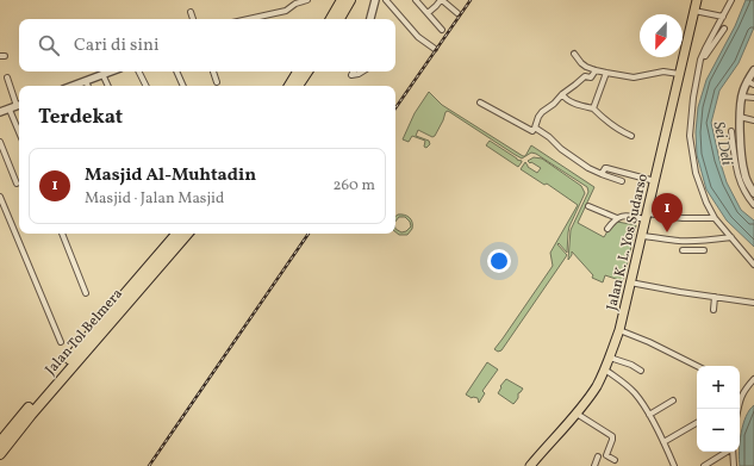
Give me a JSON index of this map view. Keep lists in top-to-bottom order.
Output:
{
  "streets": {
    "highway": ["Jalan K. L. Yos Sudarso", "Jalan Tol Belmera"]
  },
  "water": ["Sei Deli"],
  "north": "bottom",
  "page": {
    "search": "Cari di sini",
    "heading": "Terdekat",
    "list": [
      {
        "mark": "1",
        "name": "Masjid Al-Muhtadin",
        "note": "Masjid · Jalan Masjid",
        "value": "260 m"
      }
    ],
    "pins": "1",
    "map_buttons": ["+", "−"]
  }
}
